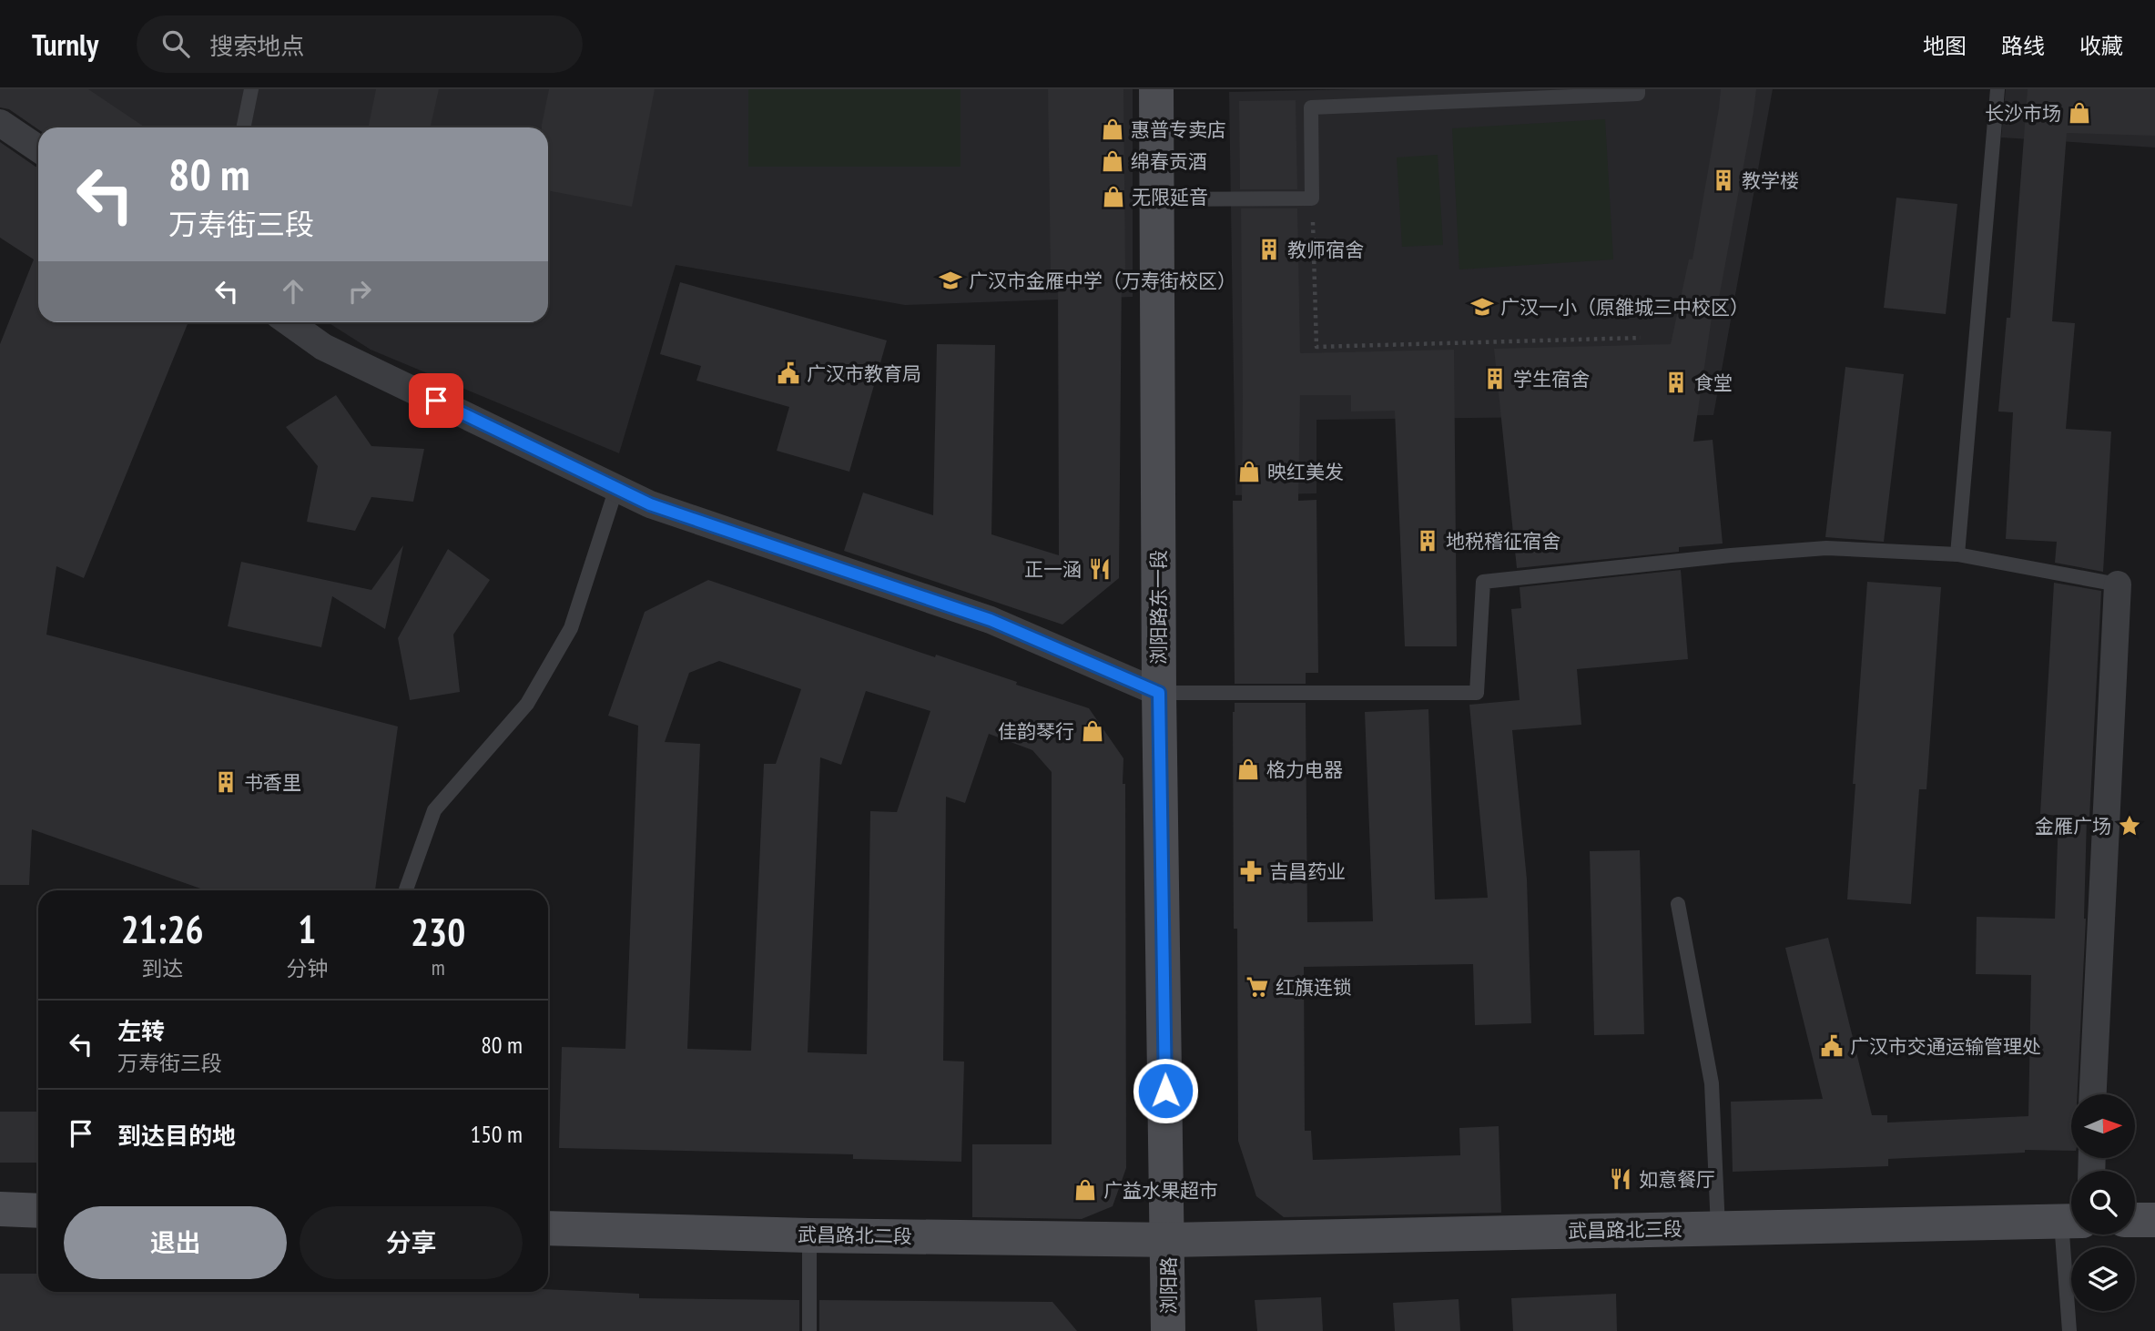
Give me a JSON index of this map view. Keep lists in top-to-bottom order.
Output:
{
  "streets": {
    "street": [
      "浏阳路东一段",
      "武昌路北三段",
      "武昌路北二段",
      "浏阳路"
    ]
  },
  "crossings": [
    ["浏阳路东一段", "武昌路北三段"],
    ["浏阳路东一段", "武昌路北二段"],
    ["浏阳路东一段", "浏阳路"],
    ["武昌路北三段", "武昌路北二段"],
    ["武昌路北三段", "浏阳路"],
    ["武昌路北二段", "浏阳路"]
  ],
  "places": {
    "shop": [
      "长沙市场",
      "惠普专卖店",
      "绵春贡酒",
      "无限延音",
      "映红美发",
      "佳韵琴行",
      "格力电器",
      "广益水果超市"
    ],
    "building": [
      "教学楼",
      "教师宿舍",
      "学生宿舍",
      "食堂",
      "地税稽征宿舍",
      "书香里"
    ],
    "school or university": ["广汉市金雁中学（万寿街校区）", "广汉一小（原雒城三中校区）"],
    "public building": ["广汉市教育局", "广汉市交通运输管理处"],
    "restaurant": ["正一涵", "如意餐厅"],
    "place": ["金雁广场"],
    "pharmacy": ["吉昌药业"],
    "supermarket": ["红旗连锁"]
  },
  "north": "right",
  "page": {
    "header": "Turnly",
    "search": "搜索地点",
    "nav": ["地图", "路线", "收藏"],
    "turn": ["80 m", "万寿街三段"],
    "eta": [
      "21:26",
      "到达",
      "1",
      "分钟",
      "230",
      "m"
    ],
    "list": [
      {
        "name": "左转",
        "note": "万寿街三段",
        "value": "80 m"
      },
      {
        "name": "到达目的地",
        "value": "150 m"
      }
    ],
    "buttons": ["退出", "分享"]
  }
}
